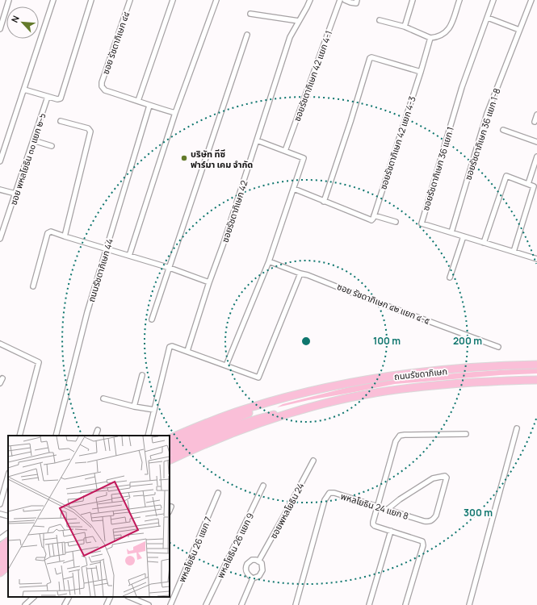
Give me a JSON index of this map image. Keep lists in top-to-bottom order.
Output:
{
  "streets": {
    "main road": ["ถนนรัชดาภิเษก"],
    "street": [
      "ซอย รัชดาภิเษก ๔๔",
      "ซอยรัชดาภิเษก 42 แยก 4-1",
      "ซอยรัชดาภิเษก 36 แยก 1-8",
      "ซอยรัชดาภิเษก 42 แยก 4-3",
      "ซอย พหลโยธิน ๓๐ แยก ๒-๖",
      "ซอยรัชดาภิเษก 36 แยก 1",
      "ซอยรัชดาภิเษก 42",
      "ถนนรัชดาภิเษก 44",
      "ซอย รัชดาภิเษก ๔๒ แยก ๔-๕",
      "พหลโยธิน 24 แยก 8",
      "ซอยพหลโยธิน 24",
      "พหลโยธิน 26 แยก 9",
      "พหลโยธิน 26 แยก 7"
    ]
  },
  "crossings": [
    ["ซอยรัชดาภิเษก 36 แยก 1-8", "ซอยรัชดาภิเษก 36 แยก 1"]
  ],
  "places": ["บริษัท ทีซี ฟาร์มา เคม จำกัด"],
  "north": "top left",
  "rings": ["100 m", "200 m", "300 m"]
}
